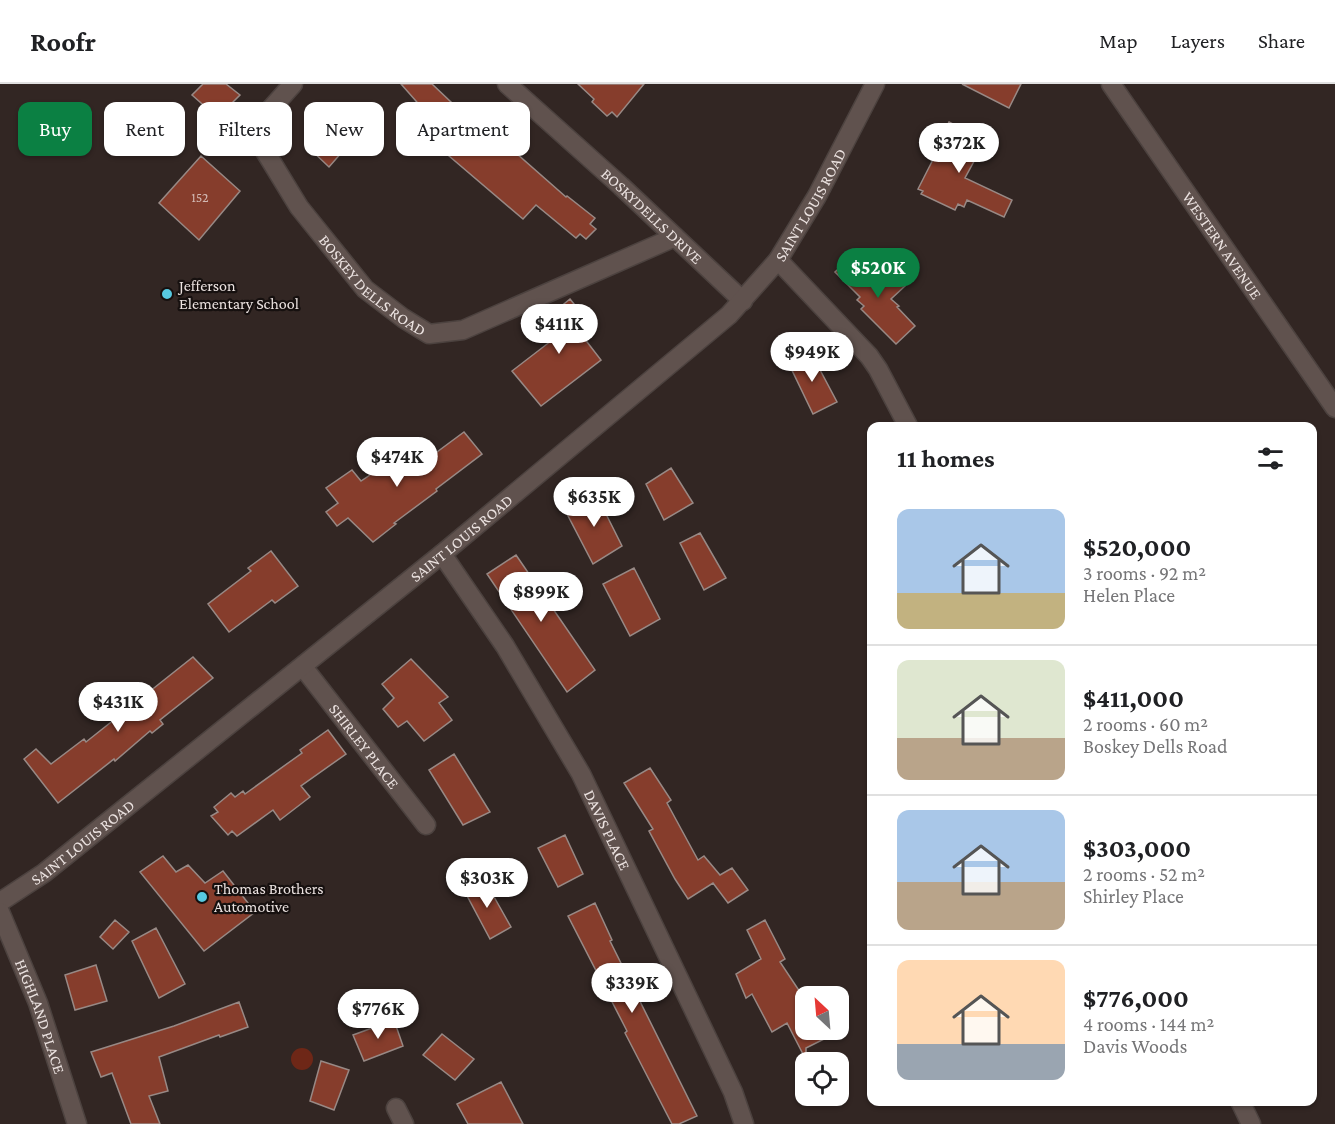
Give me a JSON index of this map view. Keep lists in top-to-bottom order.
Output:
{
  "streets": {
    "street": [
      "SAINT LOUIS ROAD",
      "BOSKYDELLS DRIVE",
      "WESTERN AVENUE",
      "BOSKEY DELLS ROAD",
      "SHIRLEY PLACE",
      "DAVIS PLACE",
      "HIGHLAND PLACE"
    ]
  },
  "crossings": [
    ["SAINT LOUIS ROAD", "BOSKYDELLS DRIVE"],
    ["SAINT LOUIS ROAD", "SHIRLEY PLACE"],
    ["SAINT LOUIS ROAD", "DAVIS PLACE"],
    ["BOSKYDELLS DRIVE", "BOSKEY DELLS ROAD"]
  ],
  "places": ["Jefferson Elementary School", "Thomas Brothers Automotive"],
  "house_numbers": ["152"],
  "north": "top left",
  "page": {
    "header": "Roofr",
    "nav": ["Map", "Layers", "Share"],
    "chip": [
      "Buy",
      "Rent",
      "Filters",
      "New",
      "Apartment"
    ],
    "price": [
      "$372K",
      "$520K",
      "$411K",
      "$949K",
      "$474K",
      "$635K",
      "$899K",
      "$431K",
      "$303K",
      "$339K",
      "$776K"
    ],
    "heading": "11 homes",
    "list": [
      {
        "name": "$520,000",
        "note": "3 rooms · 92 m² · Helen Place"
      },
      {
        "name": "$411,000",
        "note": "2 rooms · 60 m² · Boskey Dells Road"
      },
      {
        "name": "$303,000",
        "note": "2 rooms · 52 m² · Shirley Place"
      },
      {
        "name": "$776,000",
        "note": "4 rooms · 144 m² · Davis Woods"
      }
    ]
  }
}
